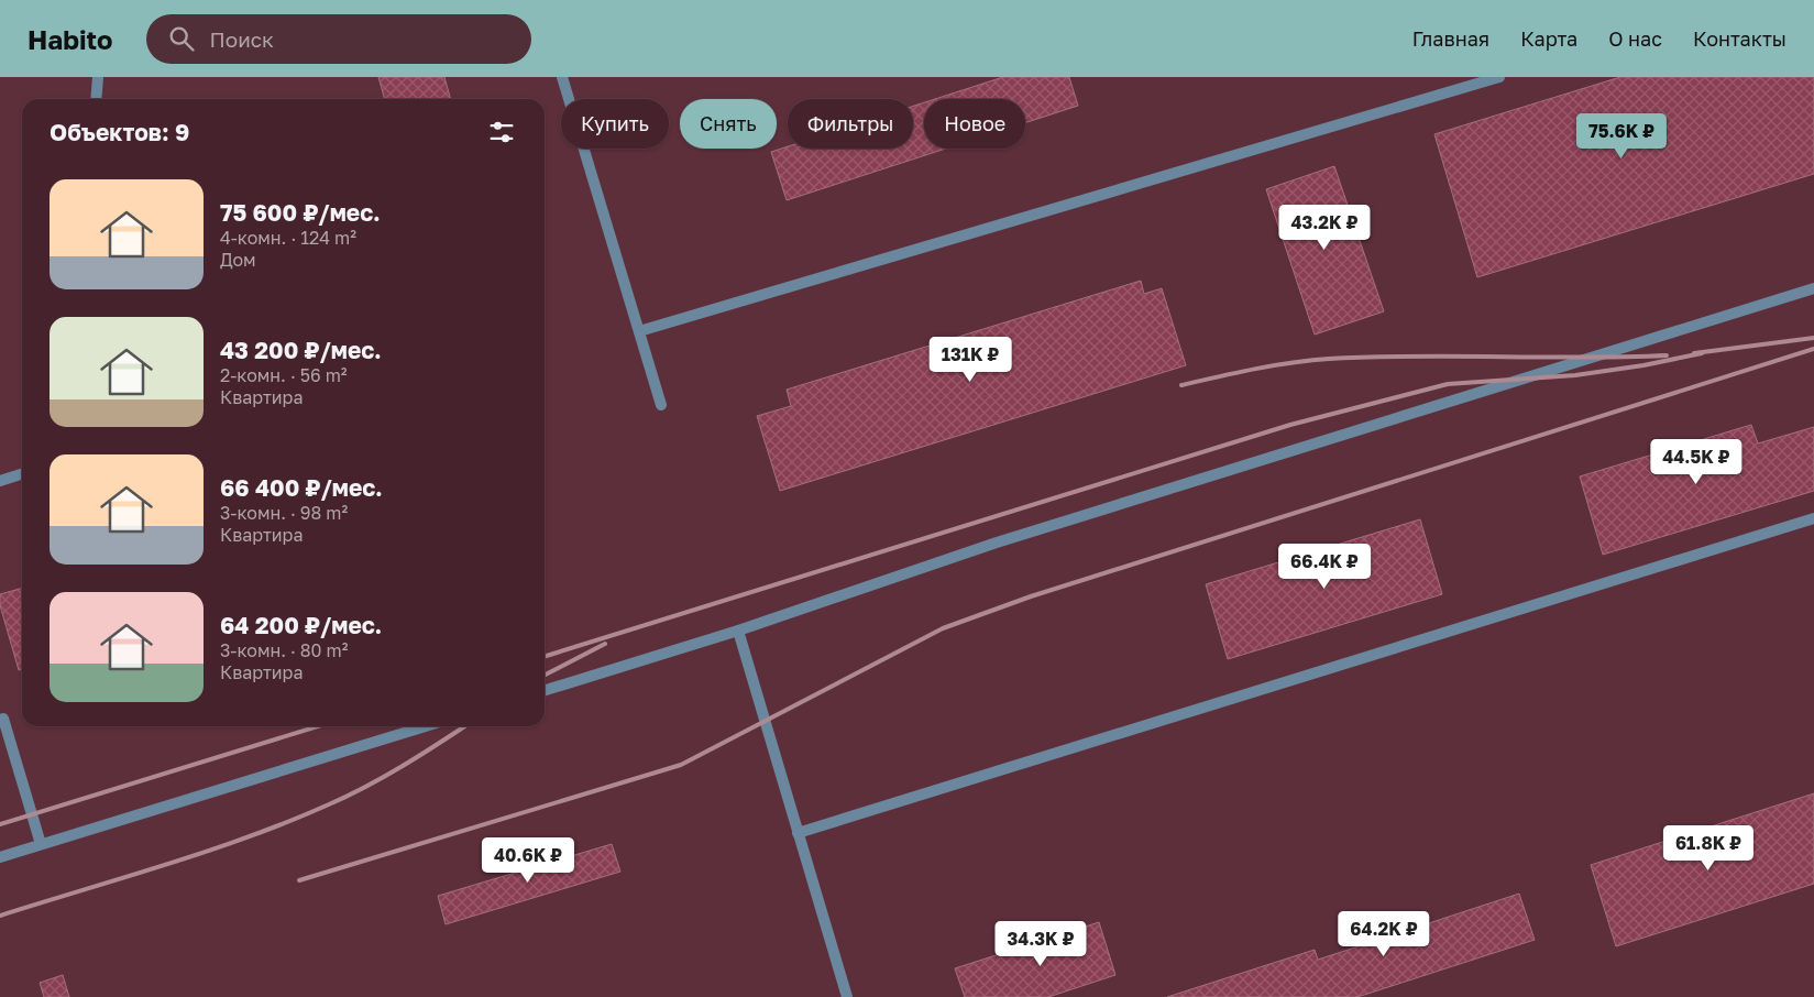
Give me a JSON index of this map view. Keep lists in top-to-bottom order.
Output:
{
  "page": {
    "header": "Habito",
    "search": "Поиск",
    "nav": [
      "Главная",
      "Карта",
      "О нас",
      "Контакты"
    ],
    "chip": [
      "Купить",
      "Снять",
      "Фильтры",
      "Новое"
    ],
    "heading": "Объектов: 9",
    "price": [
      "75.6K ₽",
      "43.2K ₽",
      "131K ₽",
      "44.5K ₽",
      "66.4K ₽",
      "61.8K ₽",
      "40.6K ₽",
      "64.2K ₽",
      "34.3K ₽"
    ],
    "list": [
      {
        "name": "75 600 ₽/мес.",
        "note": "4-комн. · 124 m² · Дом"
      },
      {
        "name": "43 200 ₽/мес.",
        "note": "2-комн. · 56 m² · Квартира"
      },
      {
        "name": "66 400 ₽/мес.",
        "note": "3-комн. · 98 m² · Квартира"
      },
      {
        "name": "64 200 ₽/мес.",
        "note": "3-комн. · 80 m² · Квартира"
      }
    ]
  }
}
